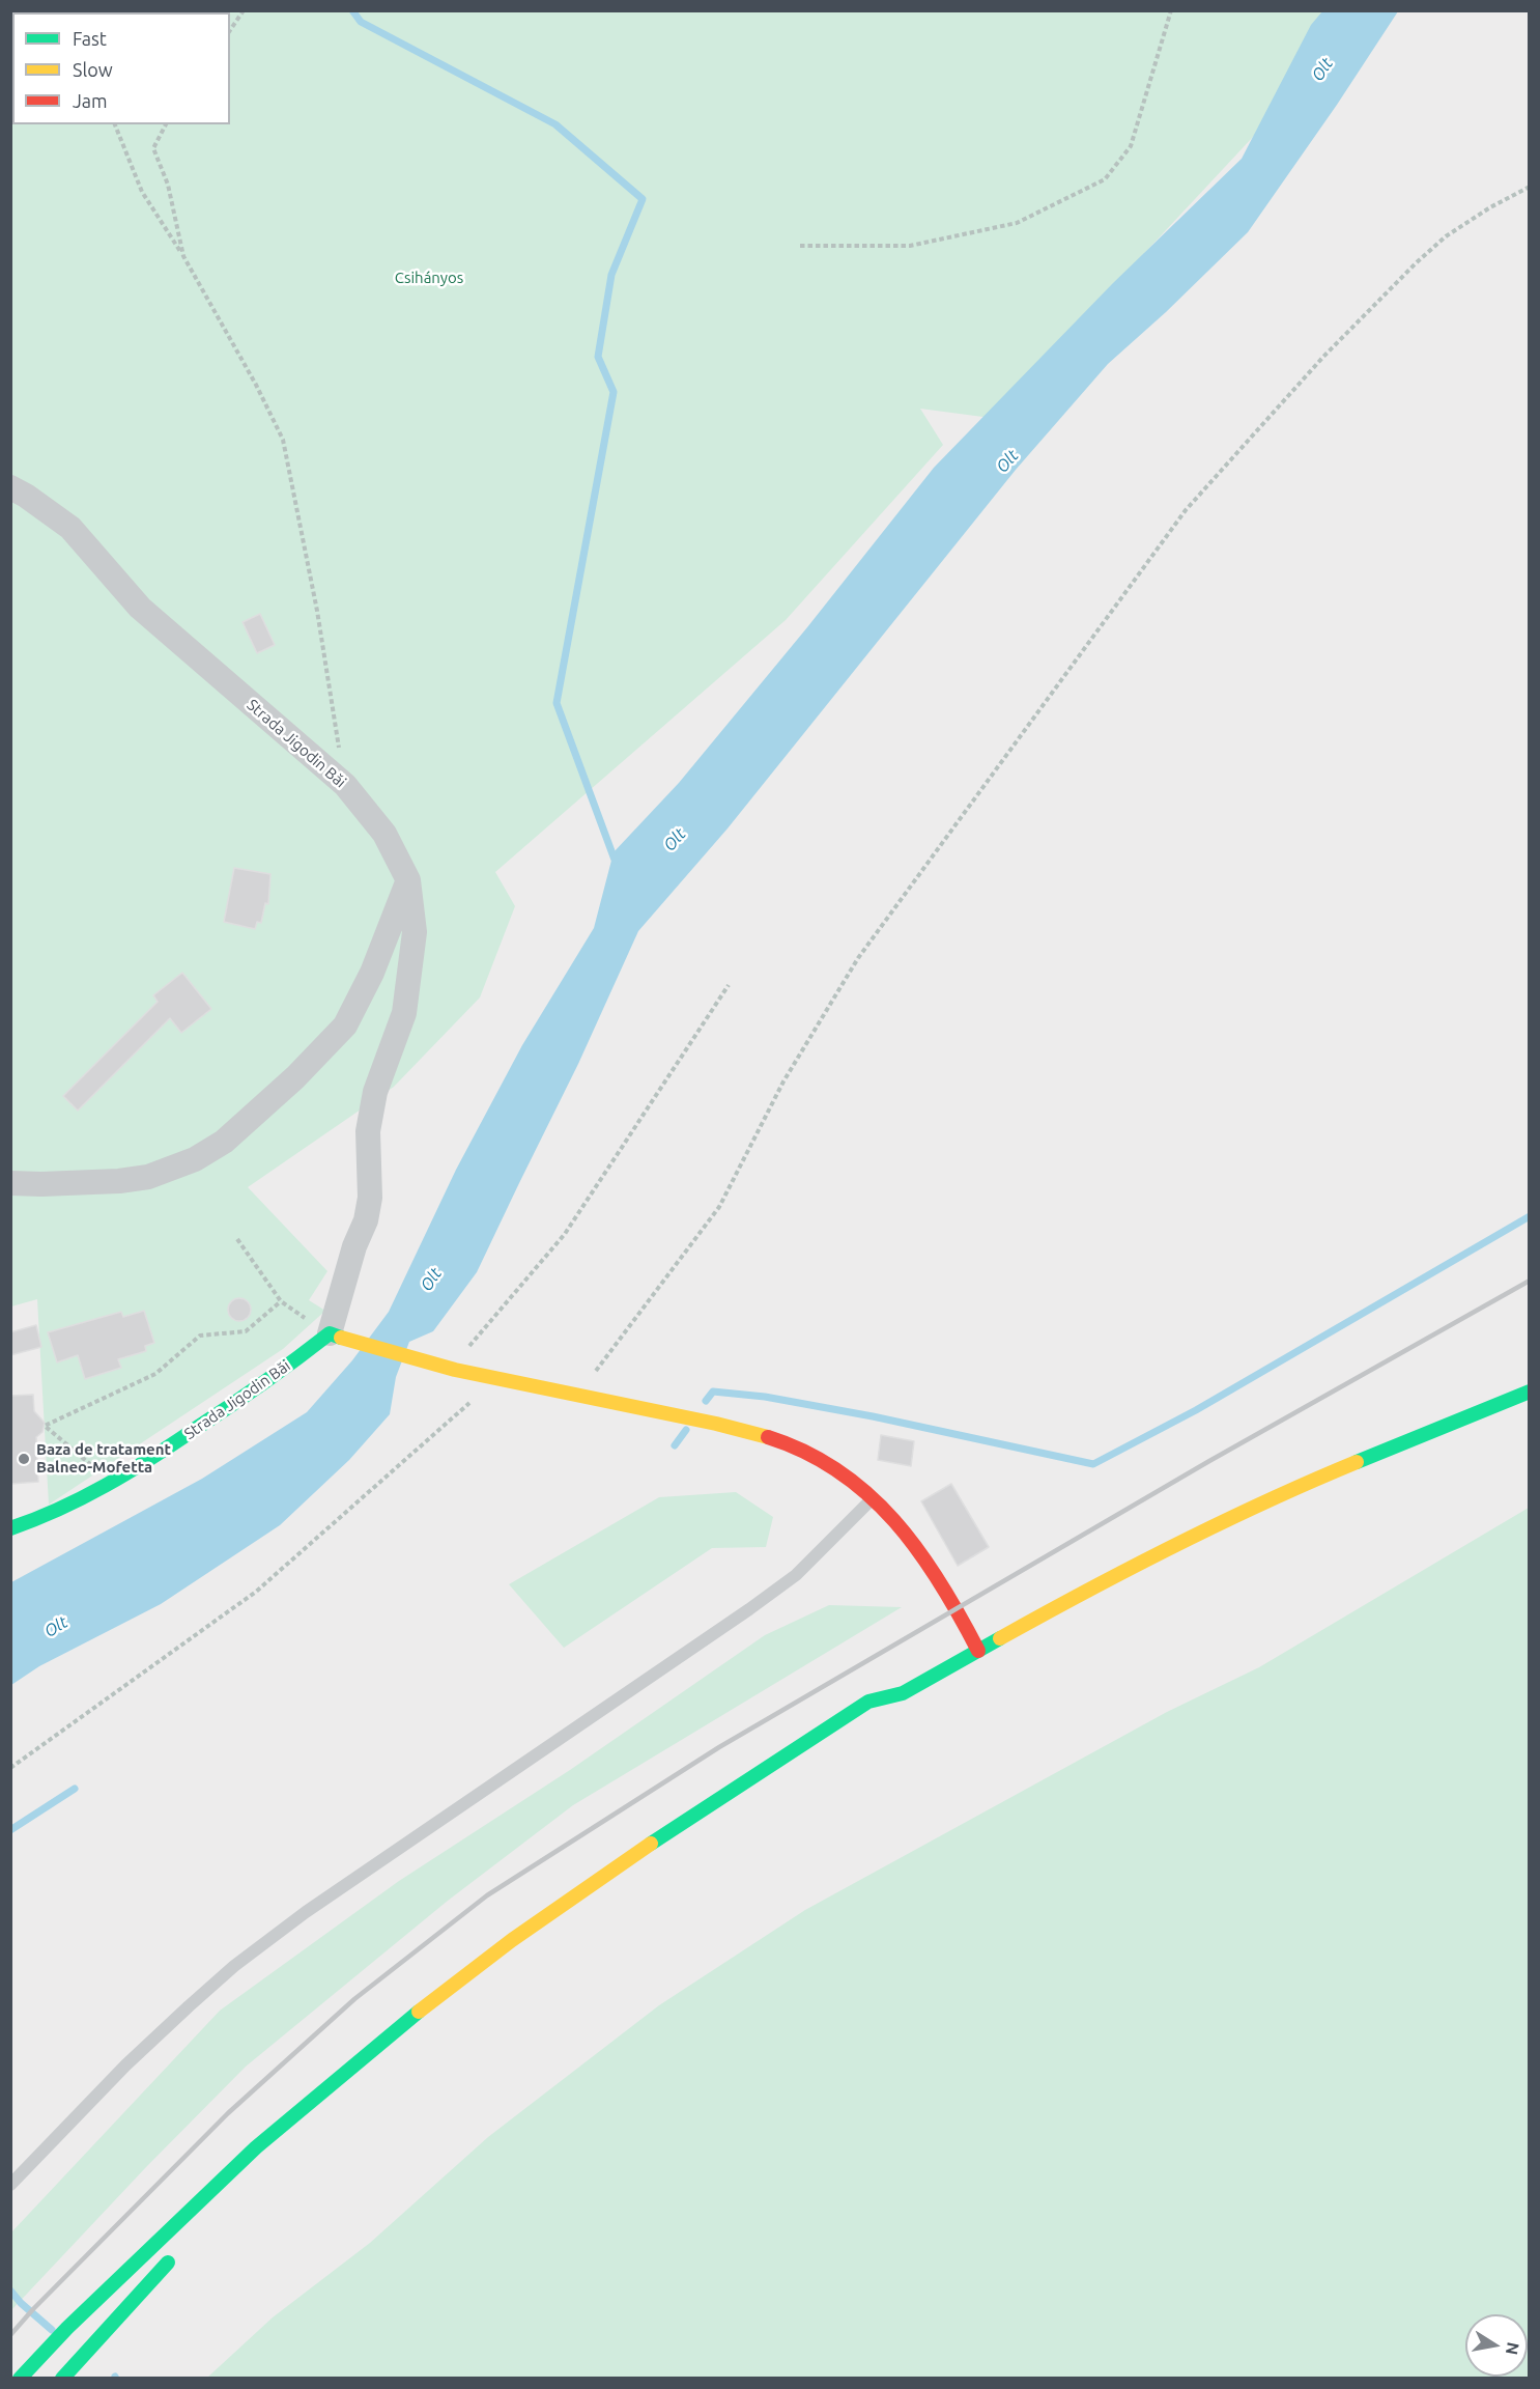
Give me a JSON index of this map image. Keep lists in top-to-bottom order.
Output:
{
  "streets": {
    "main road": ["Strada Jigodin Băi"]
  },
  "water": ["Olt"],
  "parks": ["Csihányos"],
  "places": ["Baza de tratament Balneo-Mofetta"],
  "legend": ["Fast", "Slow", "Jam"],
  "north": "right"
}
